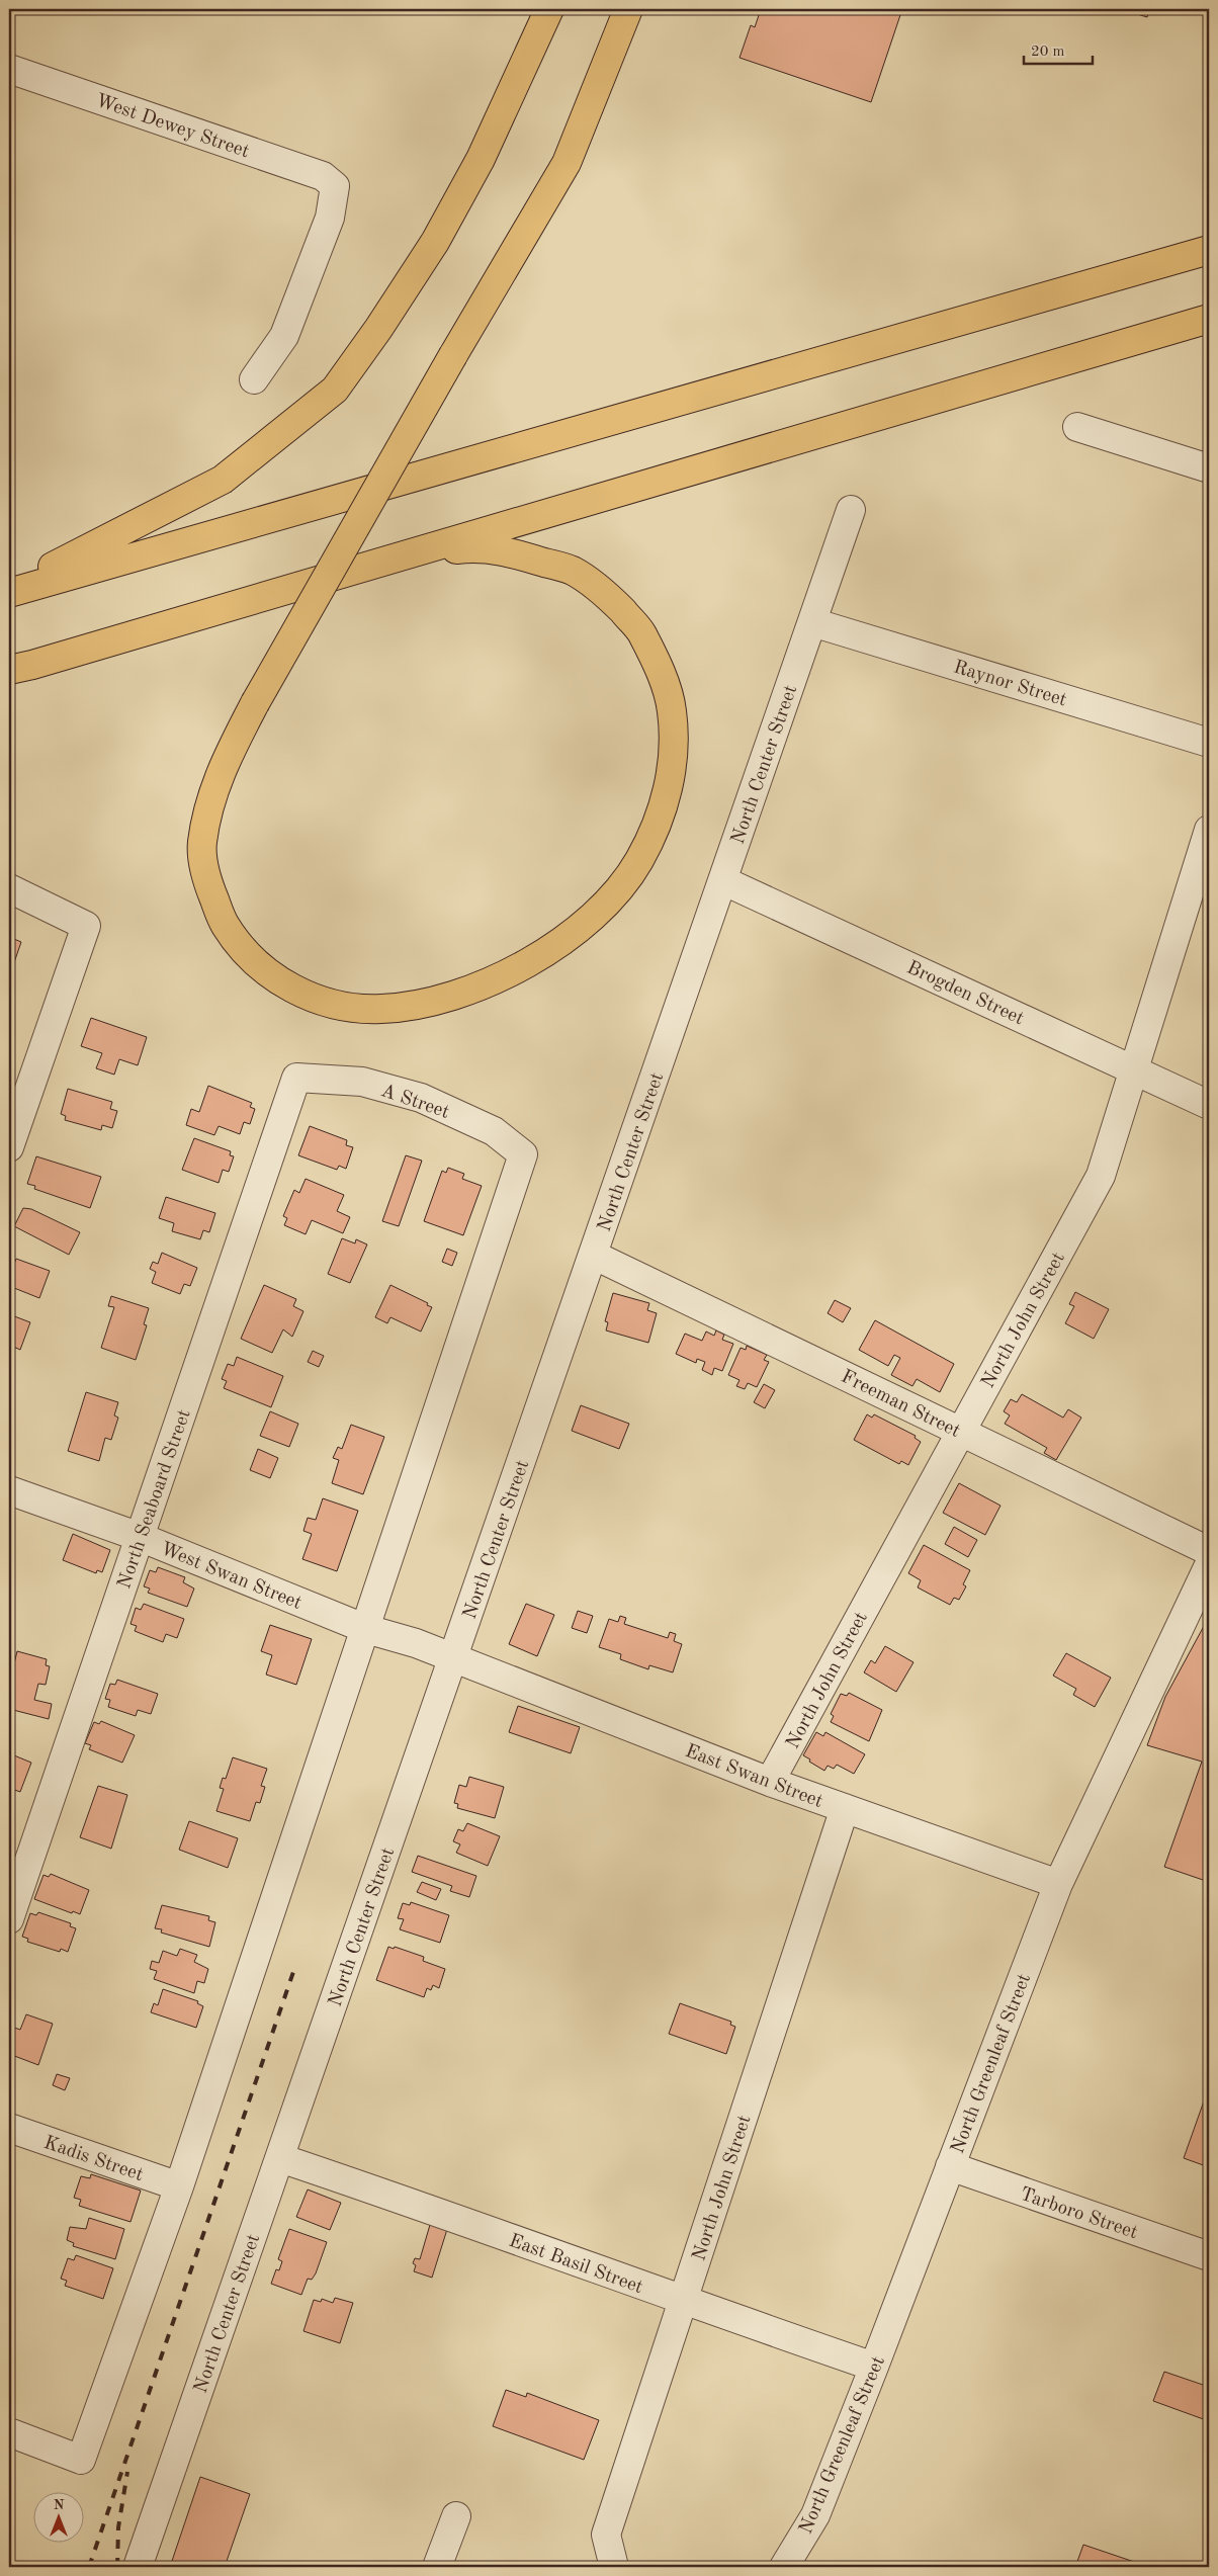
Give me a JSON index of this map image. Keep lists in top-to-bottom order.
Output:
{
  "streets": {
    "street": [
      "West Dewey Street",
      "Raynor Street",
      "North Center Street",
      "Brogden Street",
      "A Street",
      "North John Street",
      "Freeman Street",
      "North Seaboard Street",
      "West Swan Street",
      "East Swan Street",
      "North Greenleaf Street",
      "Kadis Street",
      "Tarboro Street",
      "East Basil Street"
    ]
  },
  "crossings": [
    ["Raynor Street", "North Center Street"],
    ["North Center Street", "Brogden Street"],
    ["North Center Street", "Freeman Street"],
    ["North Center Street", "West Swan Street"],
    ["North Center Street", "East Swan Street"],
    ["North Center Street", "East Basil Street"],
    ["Brogden Street", "North John Street"],
    ["A Street", "North Seaboard Street"],
    ["A Street", "West Swan Street"],
    ["North John Street", "Freeman Street"],
    ["North John Street", "East Swan Street"],
    ["North John Street", "East Basil Street"],
    ["North Seaboard Street", "West Swan Street"],
    ["West Swan Street", "East Swan Street"],
    ["East Swan Street", "North Greenleaf Street"],
    ["North Greenleaf Street", "Tarboro Street"],
    ["North Greenleaf Street", "East Basil Street"]
  ],
  "scale_bar": "20 m",
  "north": "top"
}
